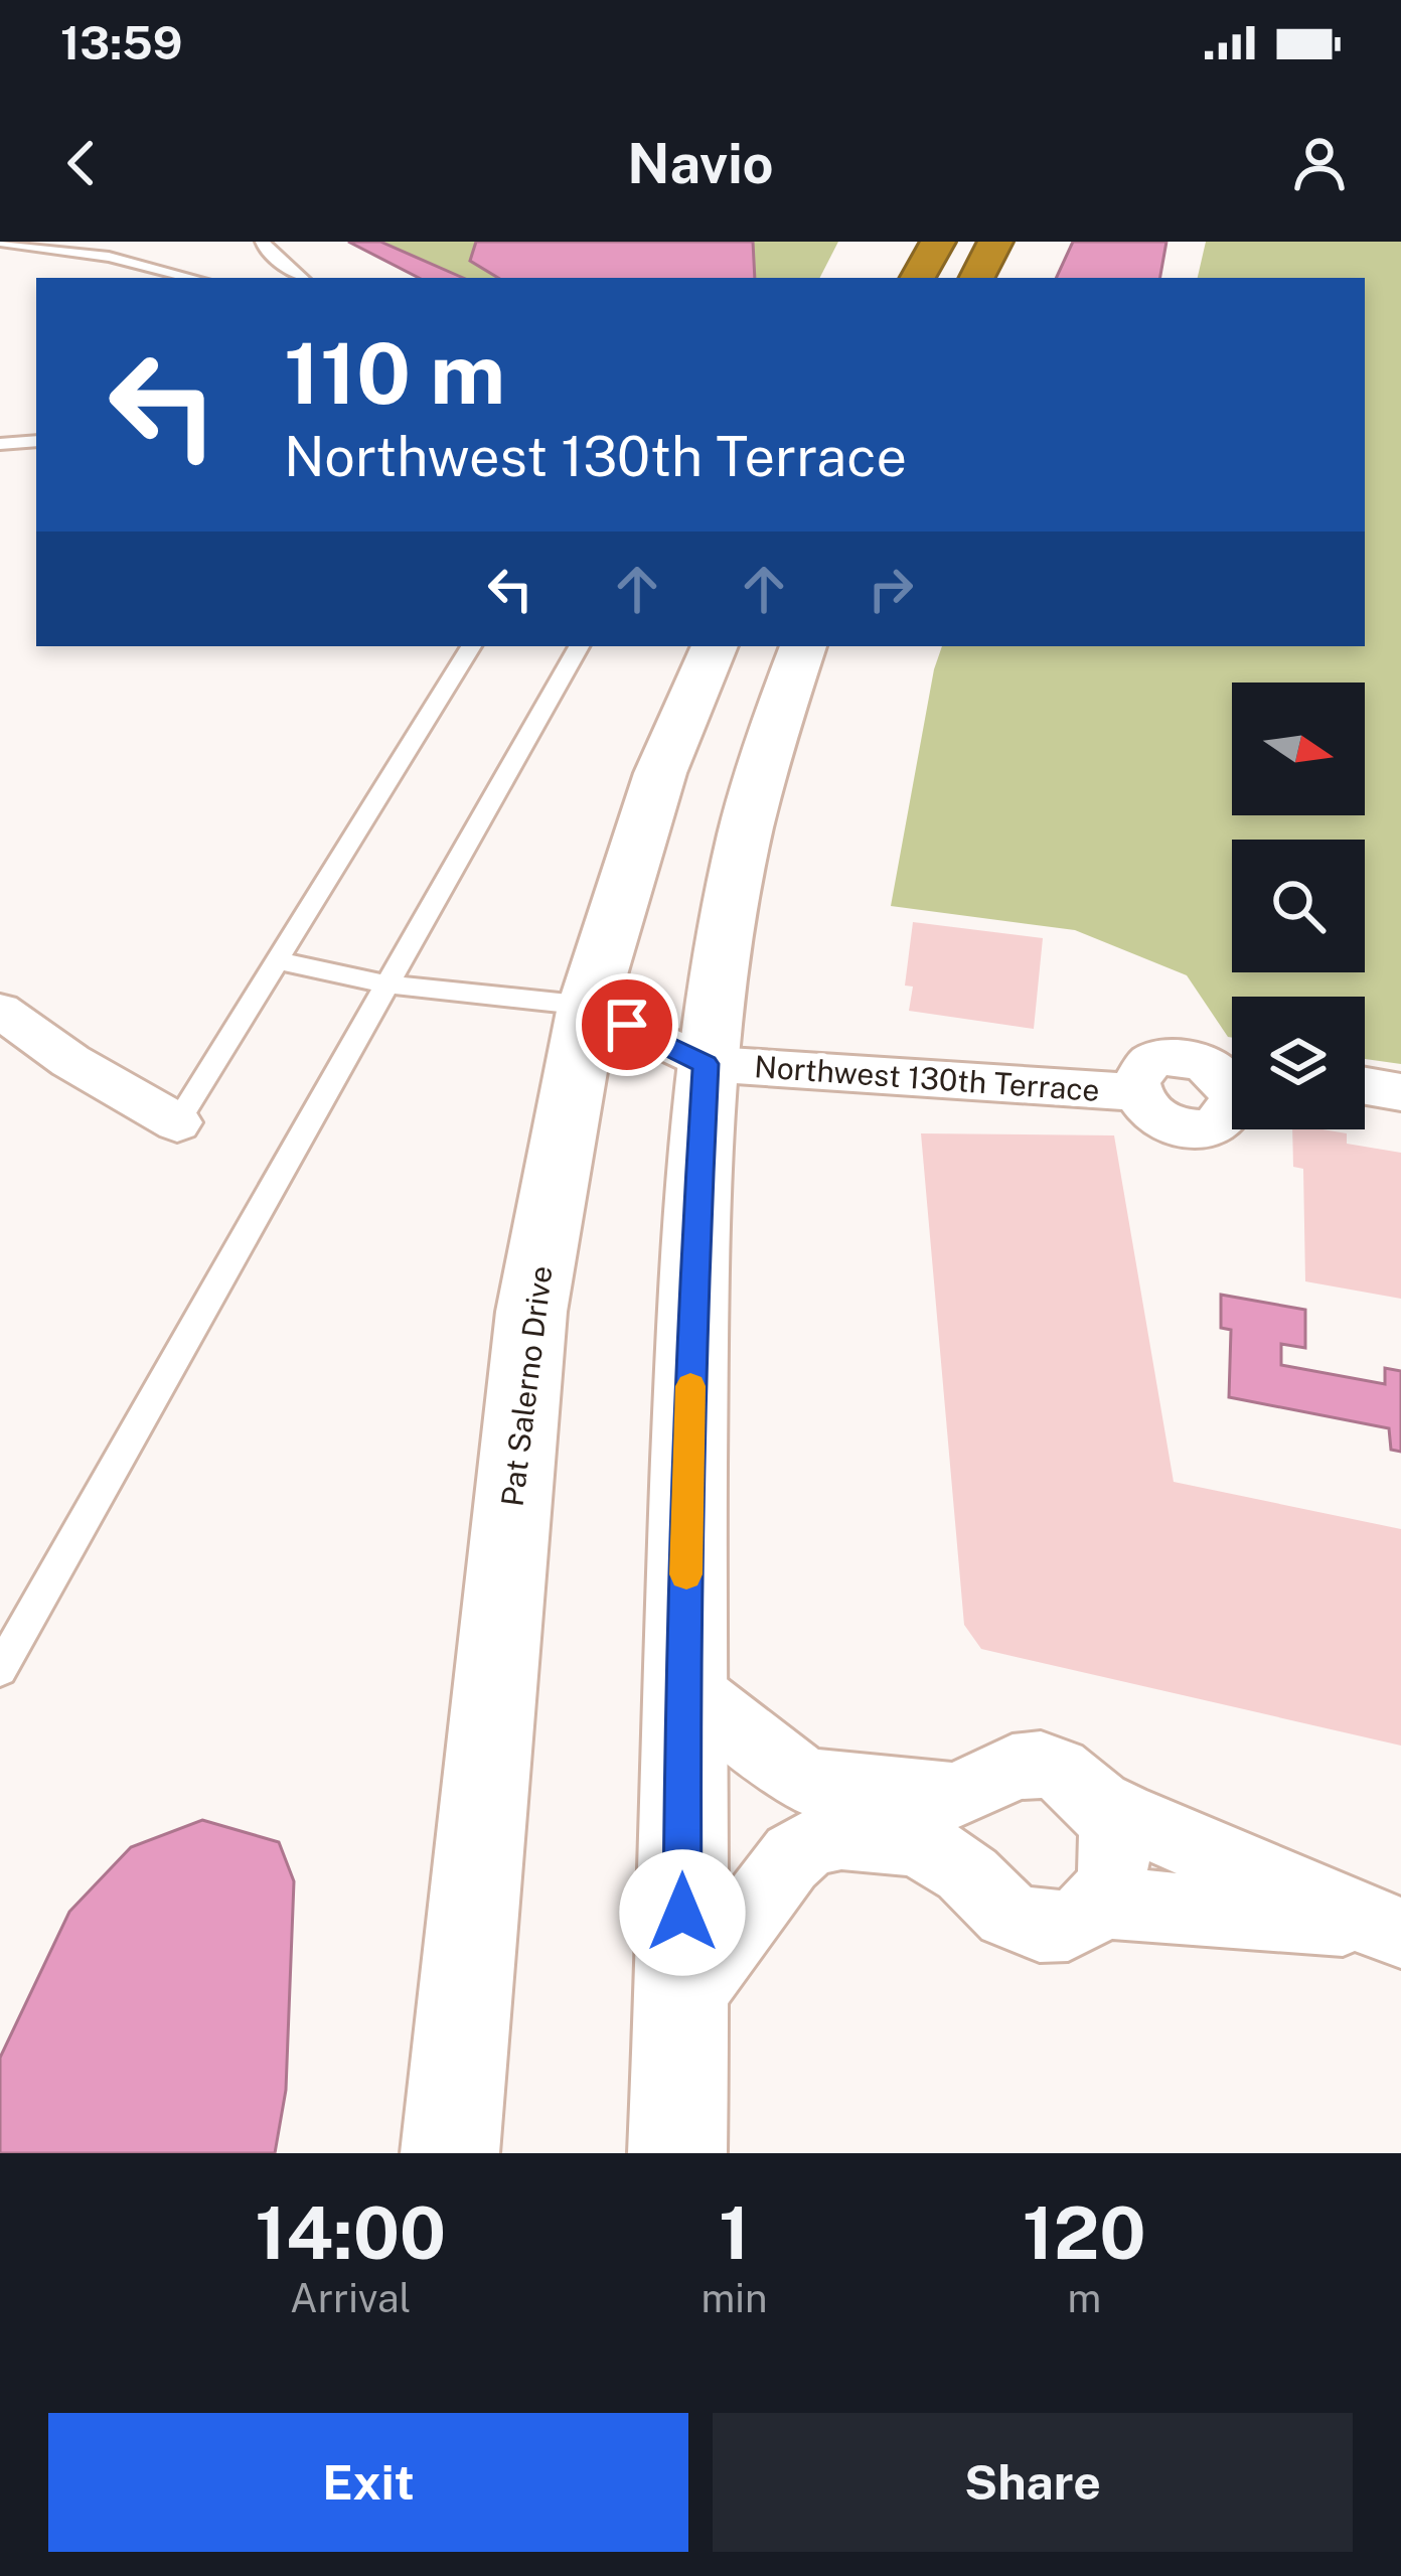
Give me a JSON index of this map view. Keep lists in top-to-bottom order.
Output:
{
  "streets": {
    "main road": ["Pat Salerno Drive"],
    "street": ["Northwest 130th Terrace"]
  },
  "crossings": [
    ["Northwest 130th Terrace", "Pat Salerno Drive"]
  ],
  "north": "right",
  "page": {
    "status": "13:59",
    "header": "Navio",
    "turn": ["110 m", "Northwest 130th Terrace"],
    "eta": [
      "14:00",
      "Arrival",
      "1",
      "min",
      "120",
      "m"
    ],
    "buttons": ["Exit", "Share"]
  }
}
